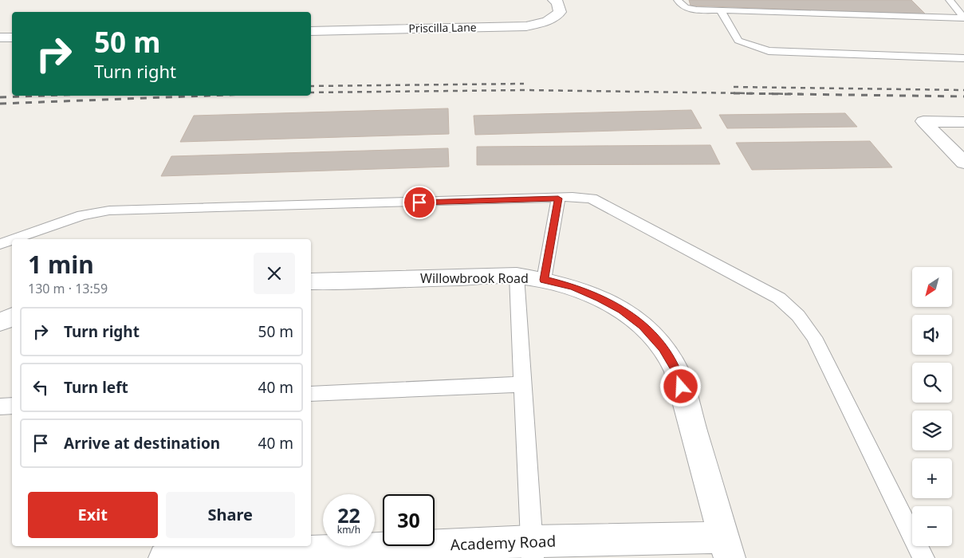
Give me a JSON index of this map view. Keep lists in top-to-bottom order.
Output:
{
  "streets": {
    "street": ["Priscilla Lane", "Willowbrook Road", "Academy Road"]
  },
  "crossings": [
    ["Willowbrook Road", "Academy Road"]
  ],
  "north": "bottom left",
  "page": {
    "turn": ["50 m", "Turn right"],
    "heading": ["1 min", "130 m · 13:59"],
    "map_buttons": ["+", "−"],
    "list": [
      {
        "name": "Turn right",
        "value": "50 m"
      },
      {
        "name": "Turn left",
        "value": "40 m"
      },
      {
        "name": "Arrive at destination",
        "value": "40 m"
      }
    ],
    "buttons": ["Exit", "Share"],
    "speed": "22 km/h",
    "limit": "30"
  }
}
